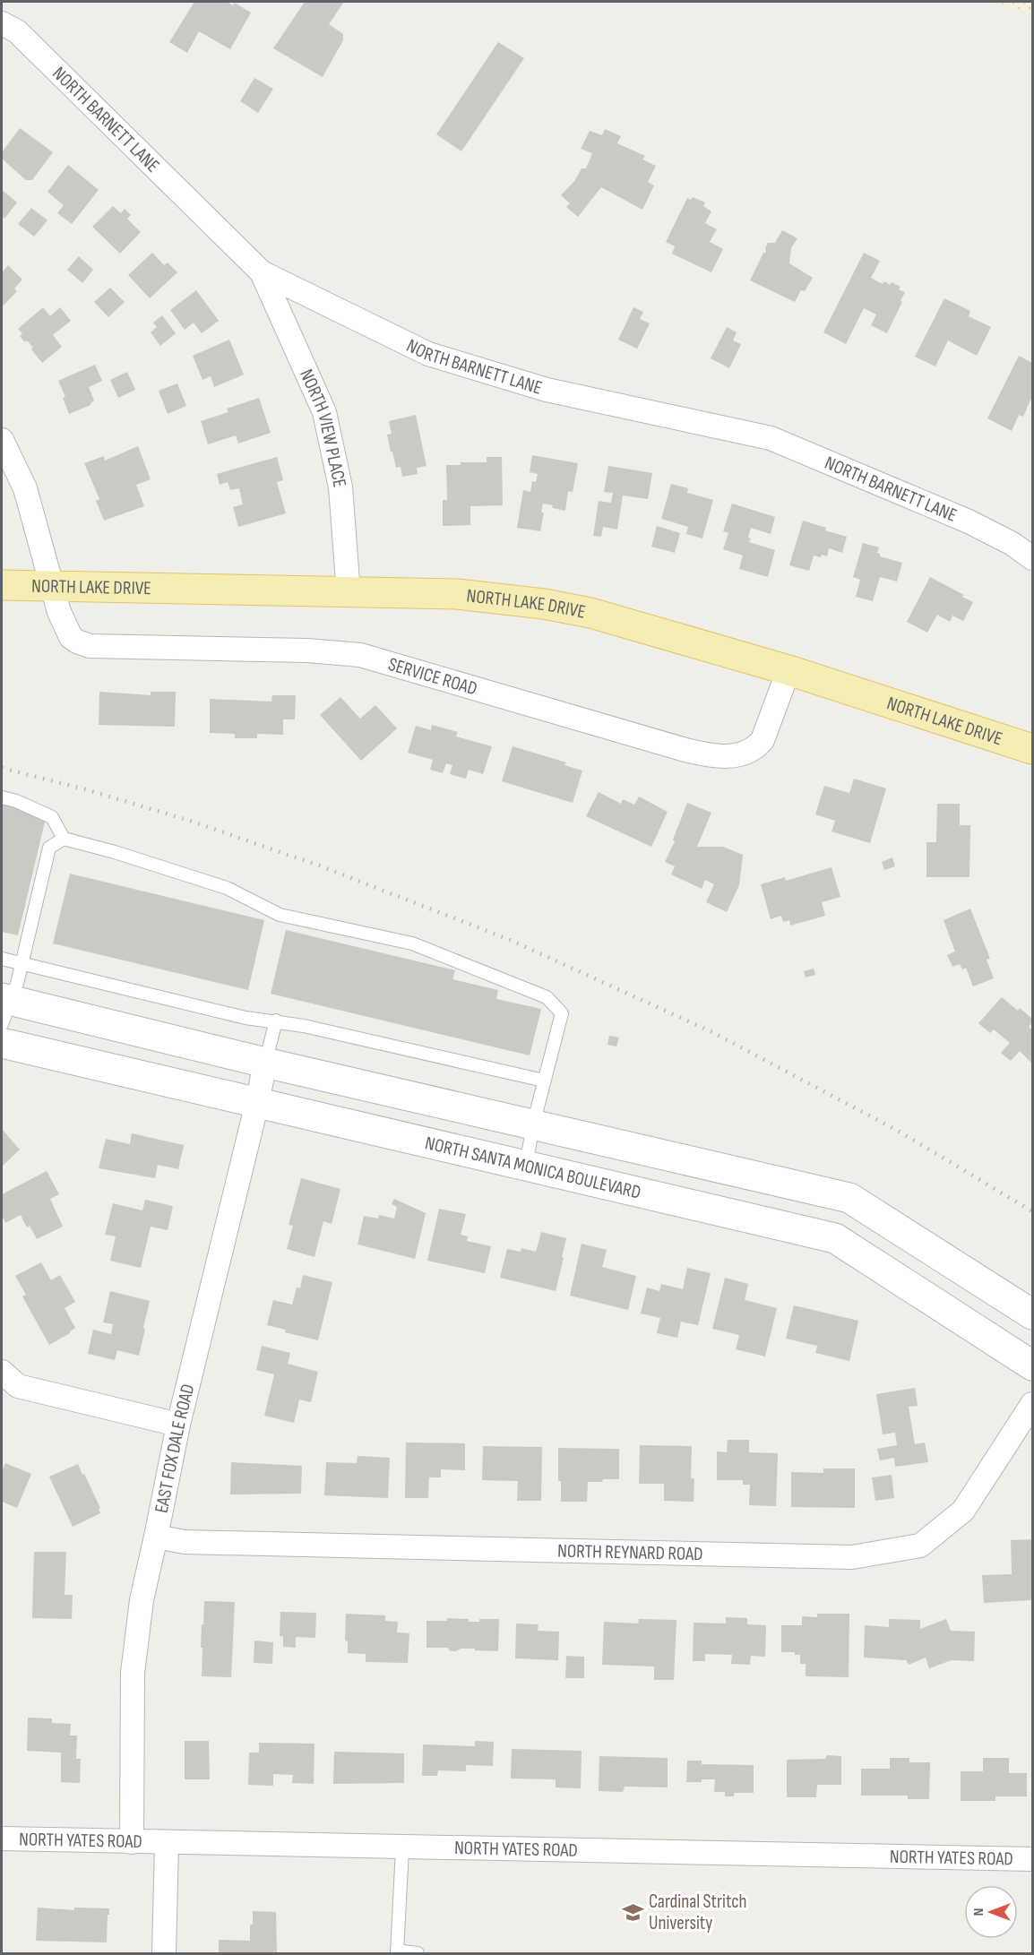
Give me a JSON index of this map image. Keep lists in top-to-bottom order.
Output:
{
  "streets": {
    "main road": ["NORTH LAKE DRIVE"],
    "street": [
      "NORTH BARNETT LANE",
      "NORTH VIEW PLACE",
      "SERVICE ROAD",
      "NORTH SANTA MONICA BOULEVARD",
      "EAST FOX DALE ROAD",
      "NORTH REYNARD ROAD",
      "NORTH YATES ROAD"
    ]
  },
  "crossings": [
    ["NORTH BARNETT LANE", "NORTH VIEW PLACE"],
    ["NORTH VIEW PLACE", "NORTH LAKE DRIVE"],
    ["NORTH LAKE DRIVE", "SERVICE ROAD"],
    ["NORTH SANTA MONICA BOULEVARD", "EAST FOX DALE ROAD"],
    ["EAST FOX DALE ROAD", "NORTH REYNARD ROAD"],
    ["EAST FOX DALE ROAD", "NORTH YATES ROAD"]
  ],
  "places": {
    "school or university": ["Cardinal Stritch University"]
  },
  "north": "left"
}
